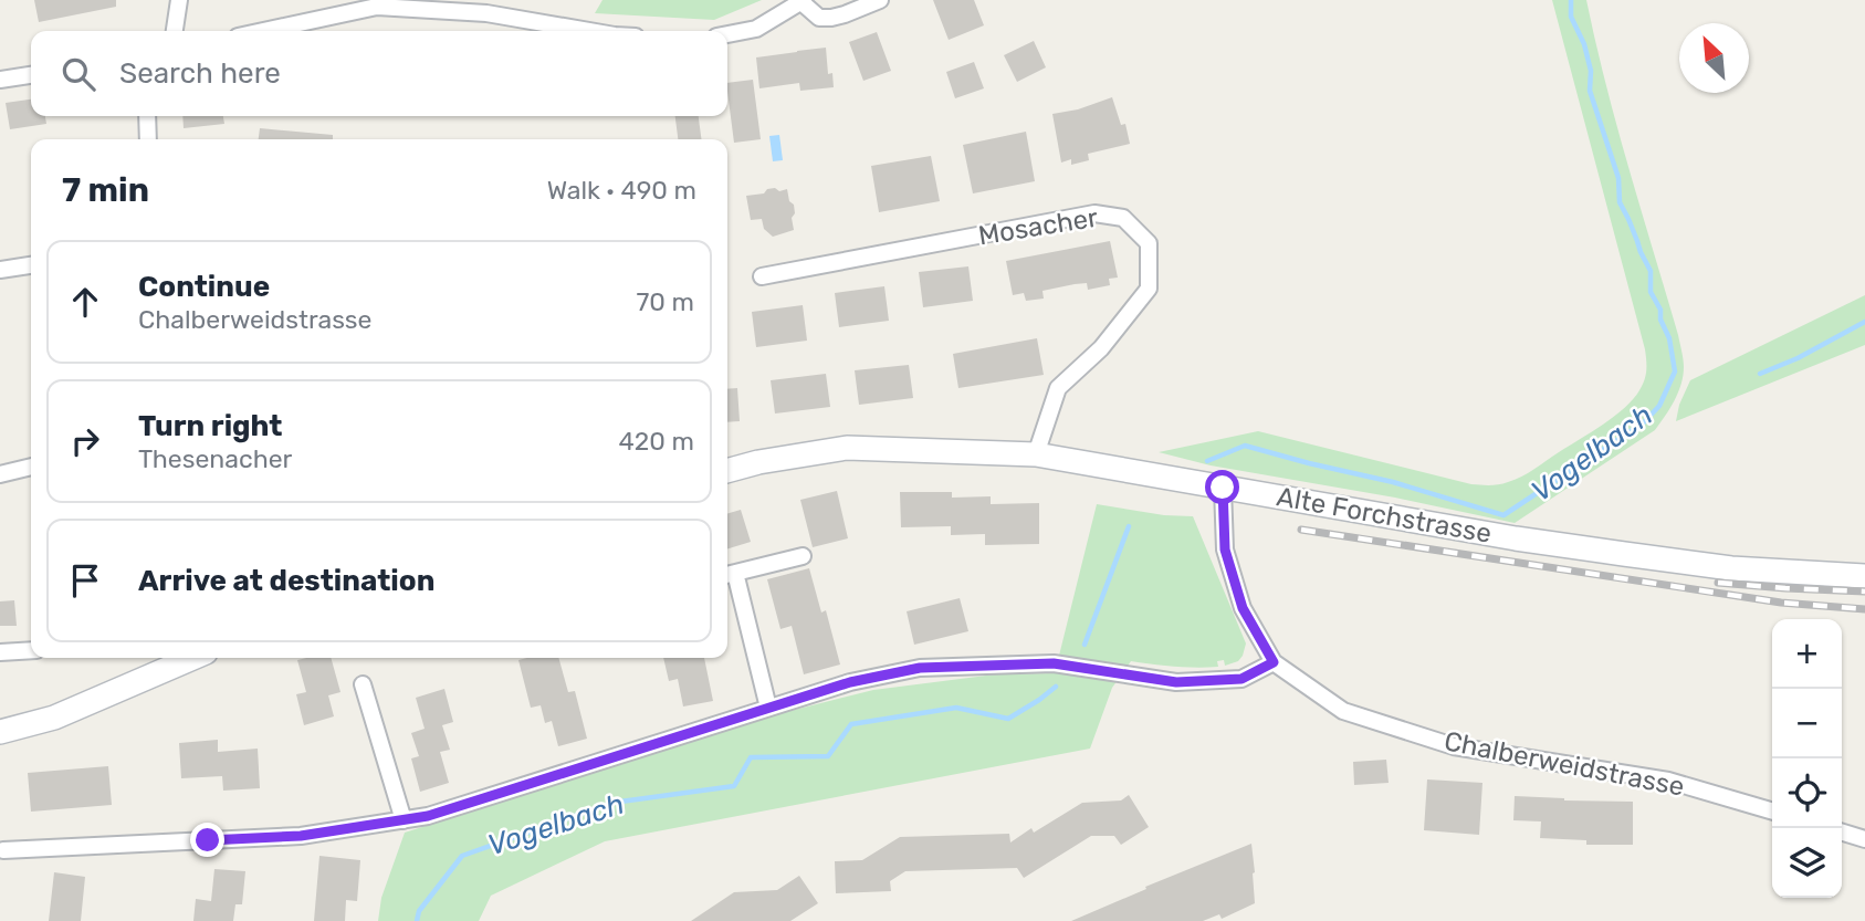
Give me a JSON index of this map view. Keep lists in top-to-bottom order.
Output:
{
  "streets": {
    "street": ["Mosacher", "Alte Forchstrasse", "Chalberweidstrasse"]
  },
  "crossings": [
    ["Mosacher", "Alte Forchstrasse"],
    ["Alte Forchstrasse", "Chalberweidstrasse"]
  ],
  "water": ["Vogelbach"],
  "north": "top left",
  "page": {
    "search": "Search here",
    "heading": ["7 min", "Walk · 490 m"],
    "list": [
      ["Continue", "Chalberweidstrasse", "70 m"],
      ["Turn right", "Thesenacher", "420 m"],
      "Arrive at destination"
    ],
    "map_buttons": ["+", "−"]
  }
}
